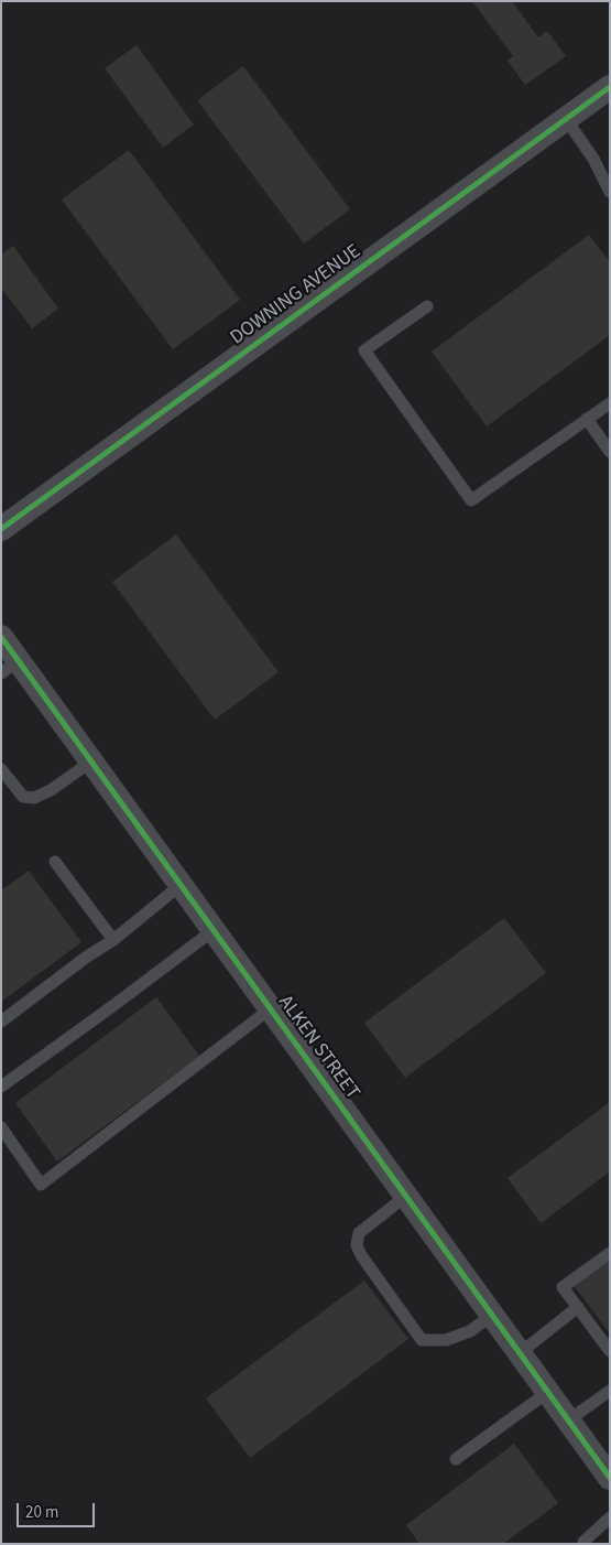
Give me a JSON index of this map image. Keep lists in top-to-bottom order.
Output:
{
  "streets": {
    "street": ["DOWNING AVENUE", "ALKEN STREET"]
  },
  "scale_bar": "20 m"
}
